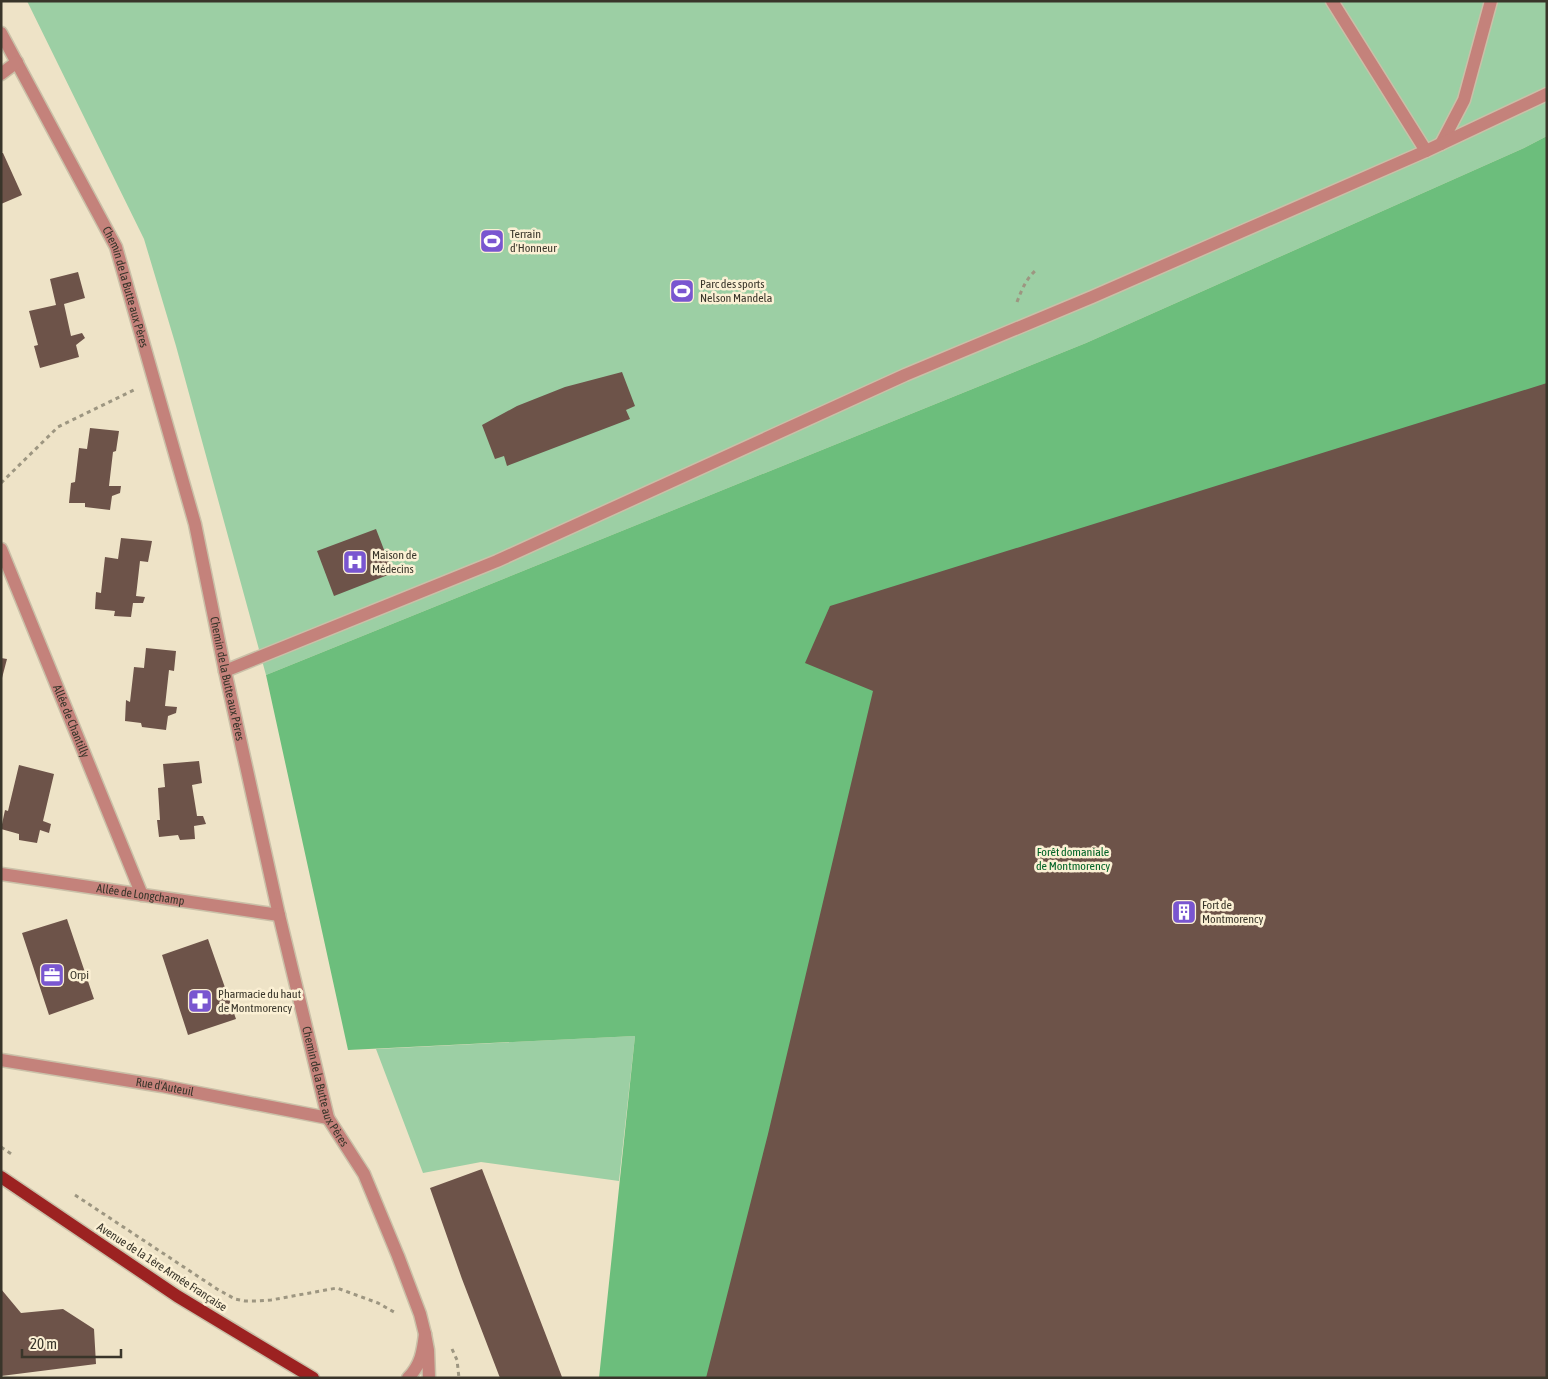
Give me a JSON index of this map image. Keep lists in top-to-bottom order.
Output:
{
  "streets": {
    "main road": ["Avenue de la 1ère Armée Française"],
    "street": [
      "Chemin de la Butte aux Pères",
      "Allée de Chantilly",
      "Allée de Longchamp",
      "Rue d'Auteuil"
    ]
  },
  "crossings": [
    ["Chemin de la Butte aux Pères", "Allée de Longchamp"],
    ["Chemin de la Butte aux Pères", "Rue d'Auteuil"],
    ["Allée de Chantilly", "Allée de Longchamp"]
  ],
  "parks": ["Forêt domaniale de Montmorency"],
  "places": {
    "sports": ["Terrain d'Honneur", "Parc des sports Nelson Mandela"],
    "hospital": ["Maison de Médecins"],
    "building": ["Fort de Montmorency"],
    "office": ["Orpi"],
    "pharmacy": ["Pharmacie du haut de Montmorency"]
  },
  "scale_bar": "20 m"
}
